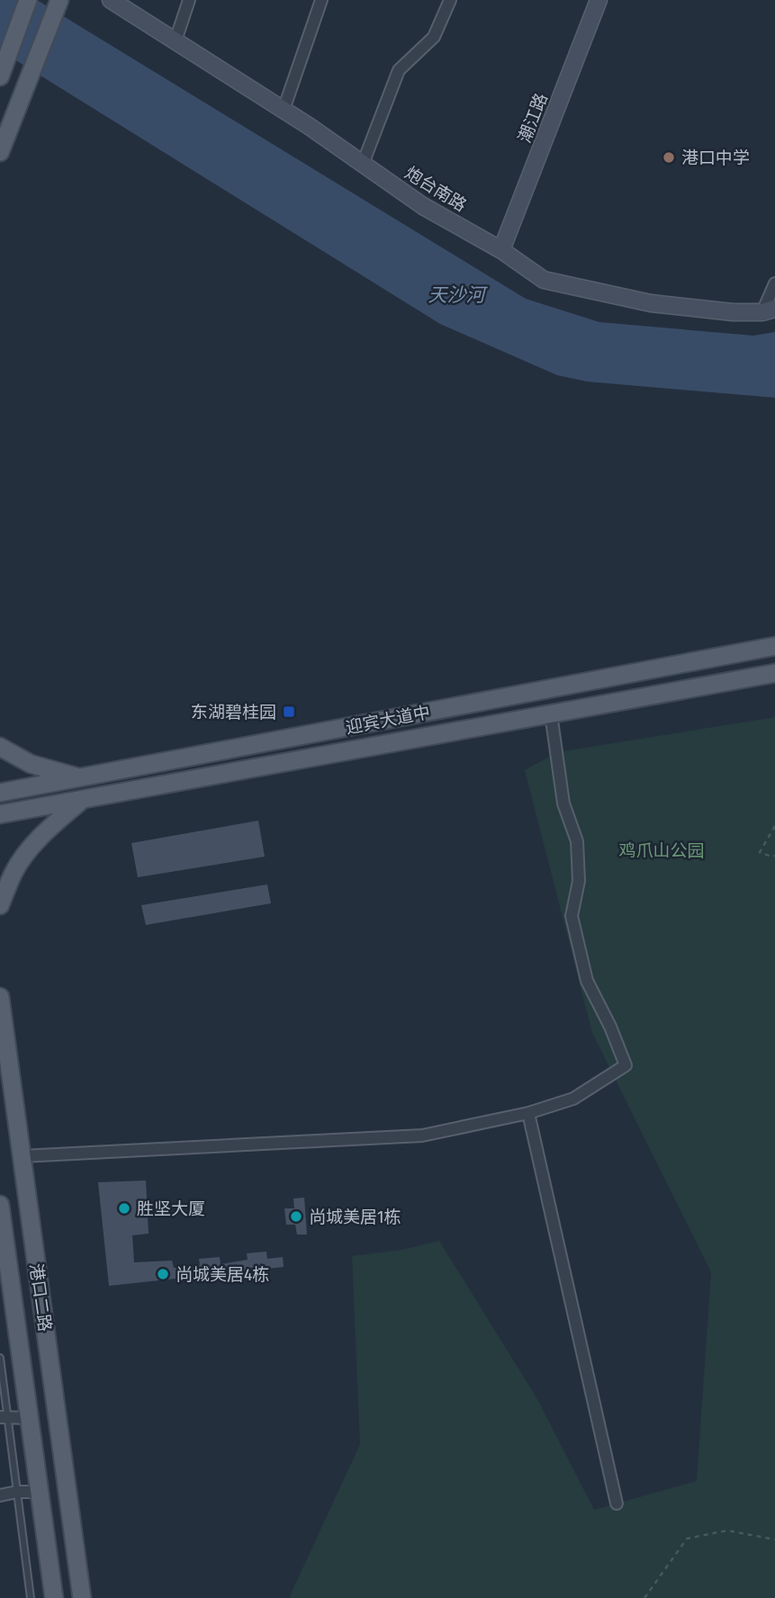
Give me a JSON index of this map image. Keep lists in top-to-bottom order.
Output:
{
  "streets": {
    "main road": ["迎宾大道中", "港口二路"],
    "street": ["潮江路", "炮台南路"]
  },
  "crossings": [
    ["潮江路", "炮台南路"]
  ],
  "water": ["天沙河"],
  "parks": ["鸡爪山公园"],
  "places": {
    "other": [
      "港口中学",
      "胜坚大厦",
      "尚城美居1栋",
      "尚城美居4栋"
    ],
    "transit": ["东湖碧桂园"]
  }
}
